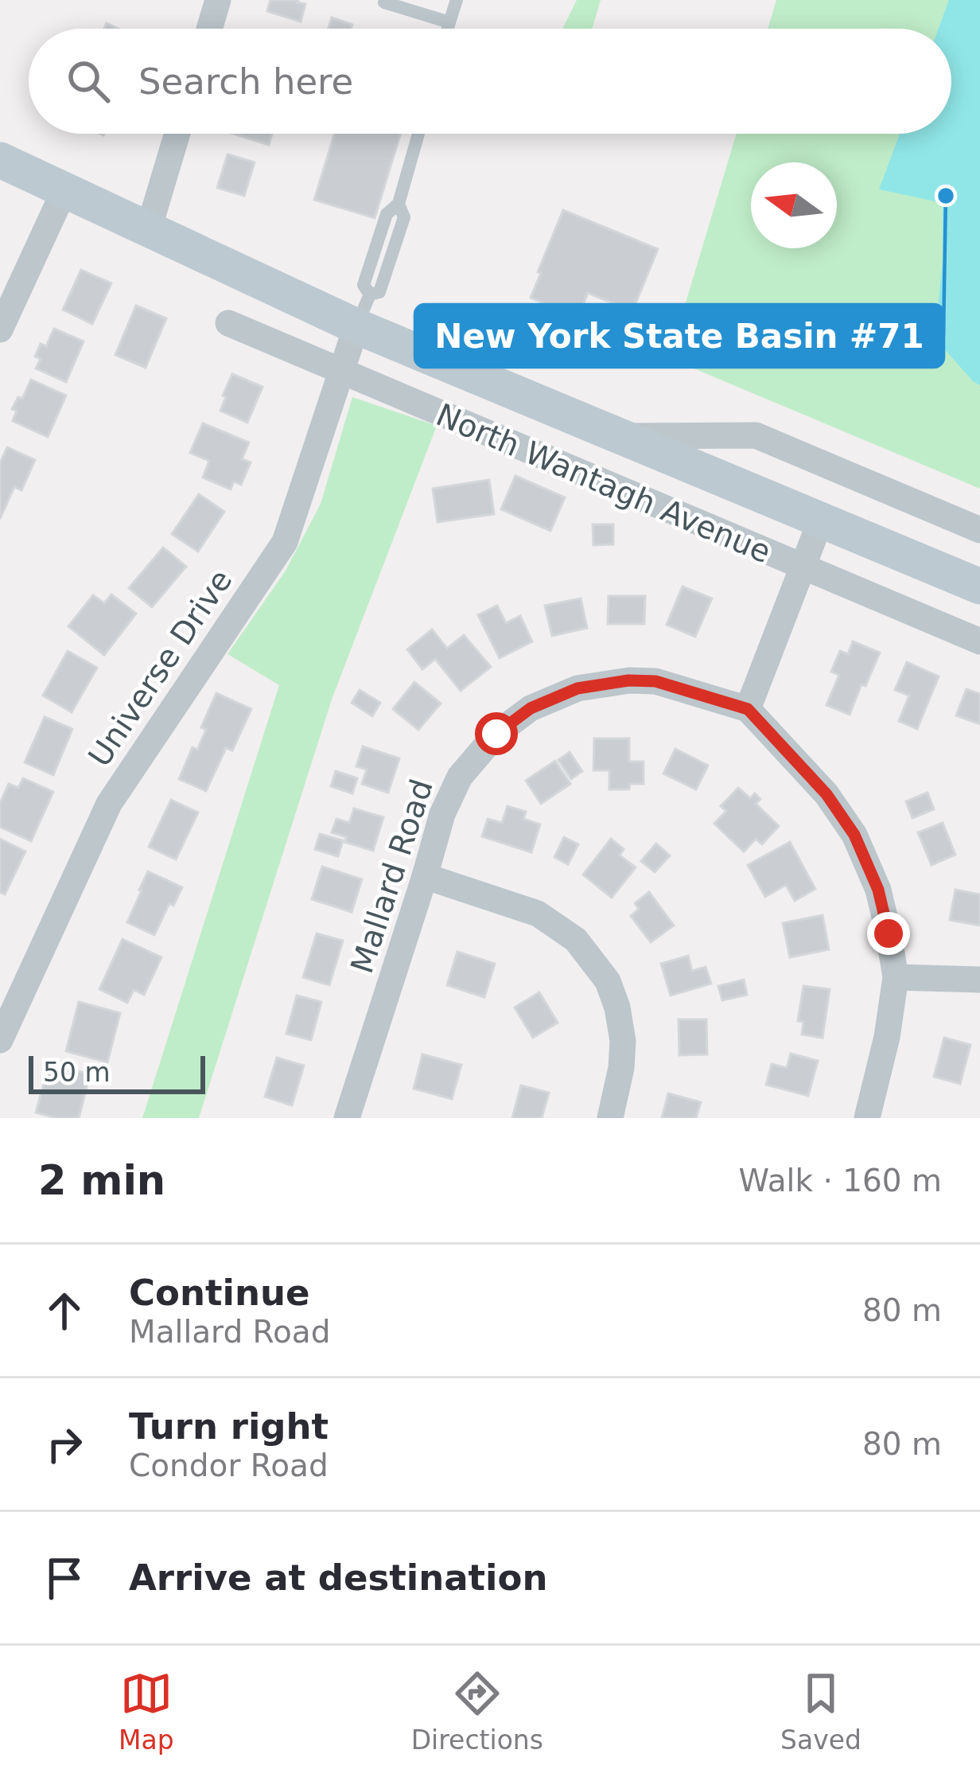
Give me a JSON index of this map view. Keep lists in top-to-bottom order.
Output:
{
  "streets": {
    "main road": ["North Wantagh Avenue"],
    "street": ["Universe Drive", "Mallard Road"]
  },
  "crossings": [
    ["North Wantagh Avenue", "Universe Drive"]
  ],
  "places": ["New York State Basin #71"],
  "scale_bar": "50 m",
  "north": "left",
  "page": {
    "search": "Search here",
    "scale": "50 m",
    "heading": ["2 min", "Walk · 160 m"],
    "list": [
      ["Continue", "Mallard Road", "80 m"],
      ["Turn right", "Condor Road", "80 m"],
      "Arrive at destination"
    ],
    "nav": ["Map", "Directions", "Saved"]
  }
}
